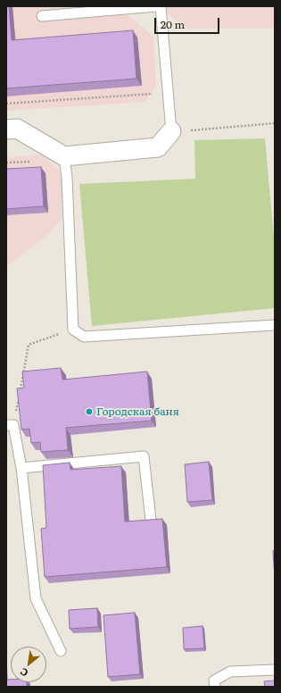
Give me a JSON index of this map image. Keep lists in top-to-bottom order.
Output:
{
  "places": ["Городская баня"],
  "scale_bar": "20 m",
  "north": "bottom left"
}
